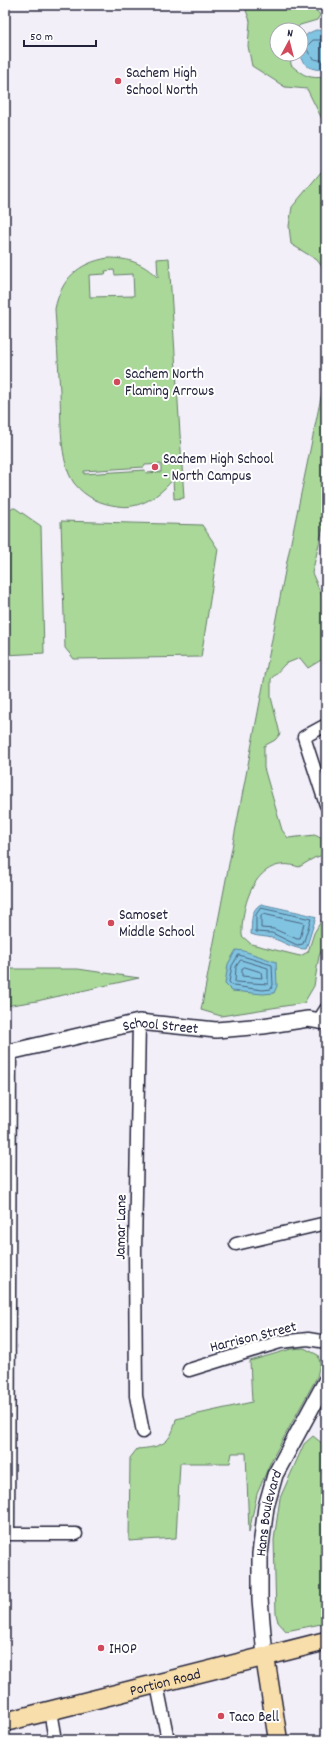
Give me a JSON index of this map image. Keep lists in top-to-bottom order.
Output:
{
  "streets": {
    "main road": ["Portion Road"],
    "street": [
      "School Street",
      "Jamar Lane",
      "Harrison Street",
      "Hans Boulevard"
    ]
  },
  "crossings": [
    ["School Street", "Jamar Lane"],
    ["Hans Boulevard", "Portion Road"]
  ],
  "places": [
    "Sachem High School North",
    "Sachem North Flaming Arrows",
    "Sachem High School - North Campus",
    "Samoset Middle School",
    "IHOP",
    "Taco Bell"
  ],
  "scale_bar": "50 m",
  "north": "top"
}
